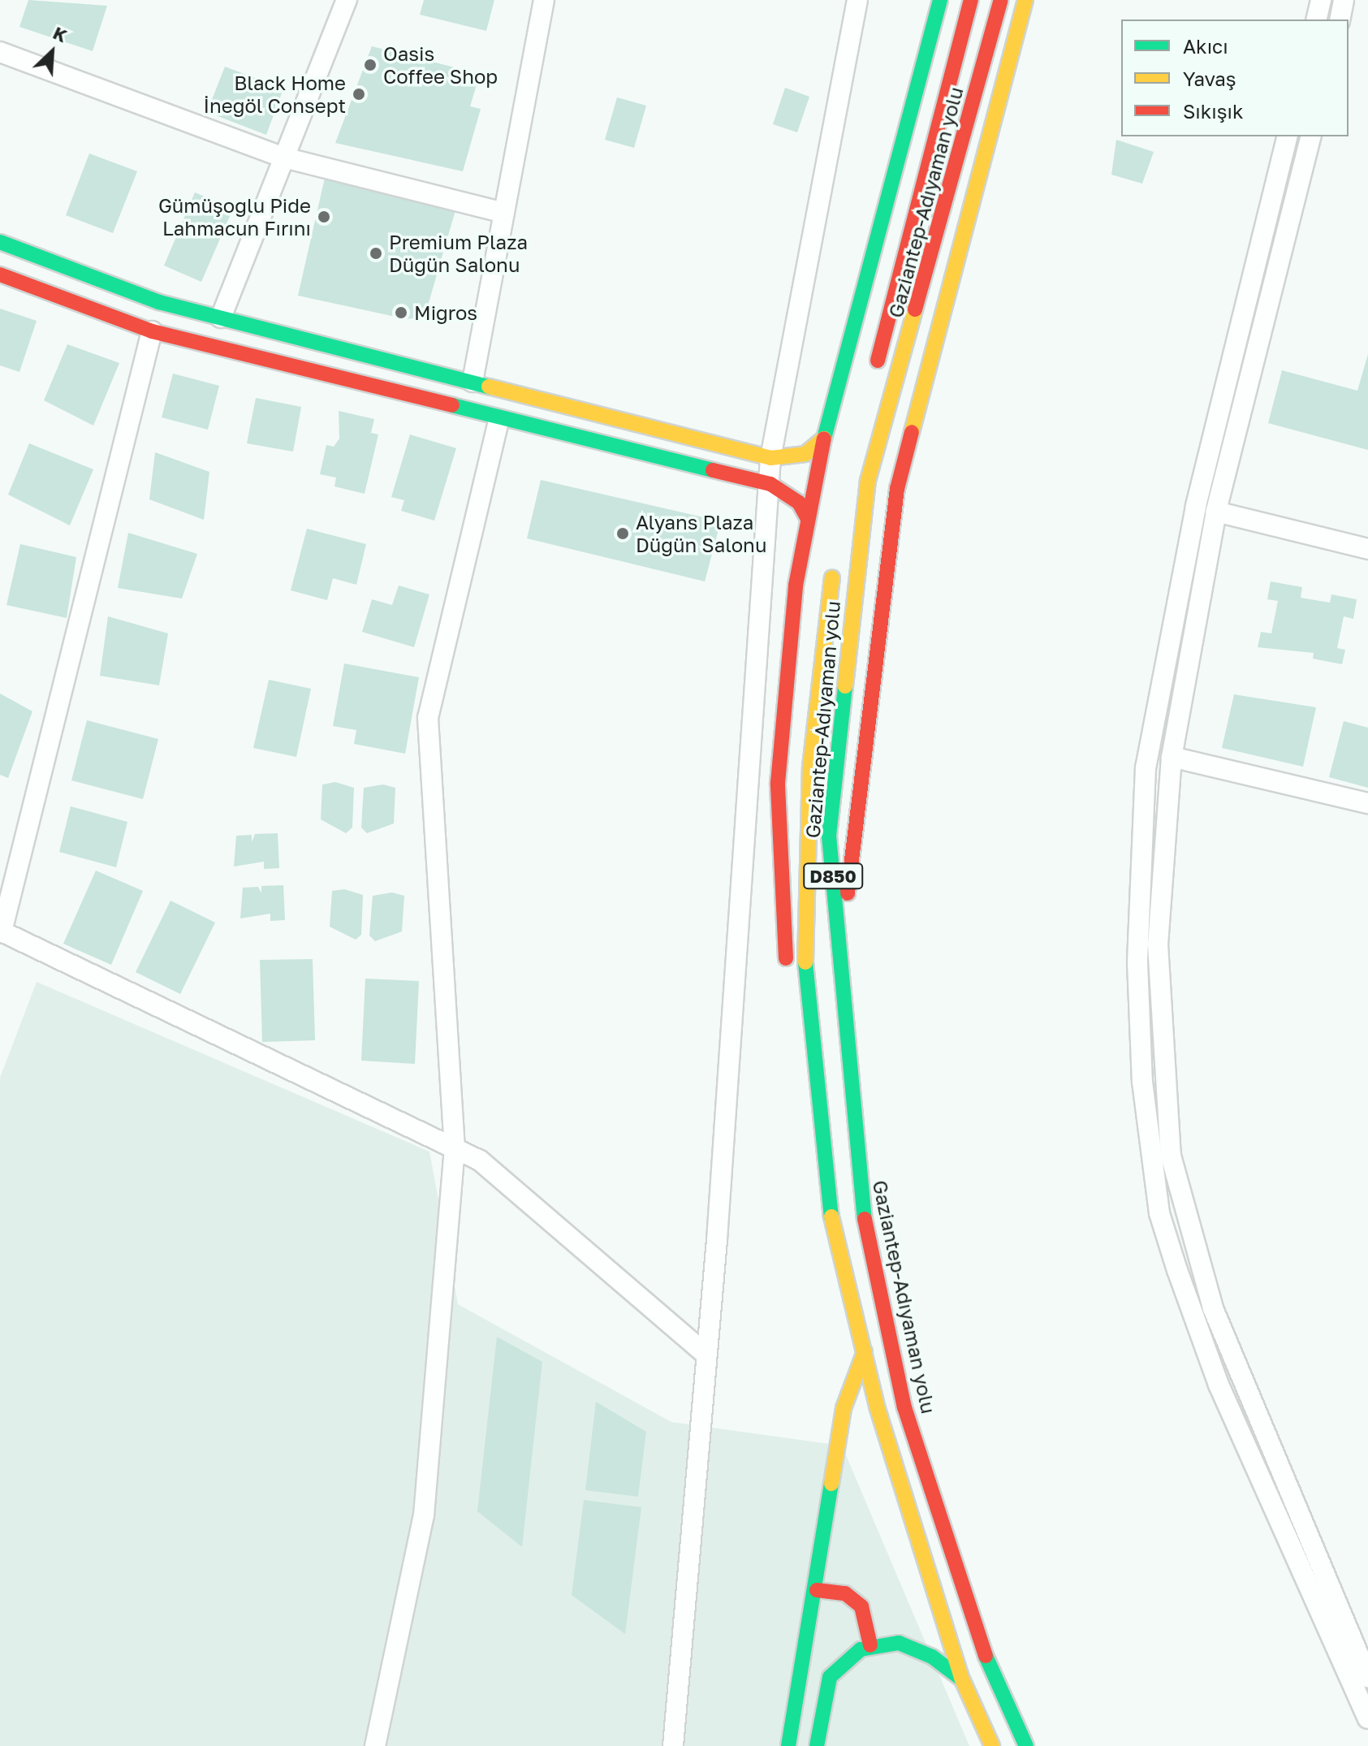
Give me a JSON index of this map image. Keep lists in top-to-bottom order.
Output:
{
  "streets": {
    "main road": ["Gaziantep-Adıyaman yolu", "D850"]
  },
  "places": [
    "Oasis Coffee Shop",
    "Black Home İnegöl Consept",
    "Gümüşoğlu Pide Lahmacun Fırını",
    "Premium Plaza Düğün Salonu",
    "Migros",
    "Alyans Plaza Düğün Salonu"
  ],
  "legend": ["Akıcı", "Yavaş", "Sıkışık"],
  "north": "top right"
}
